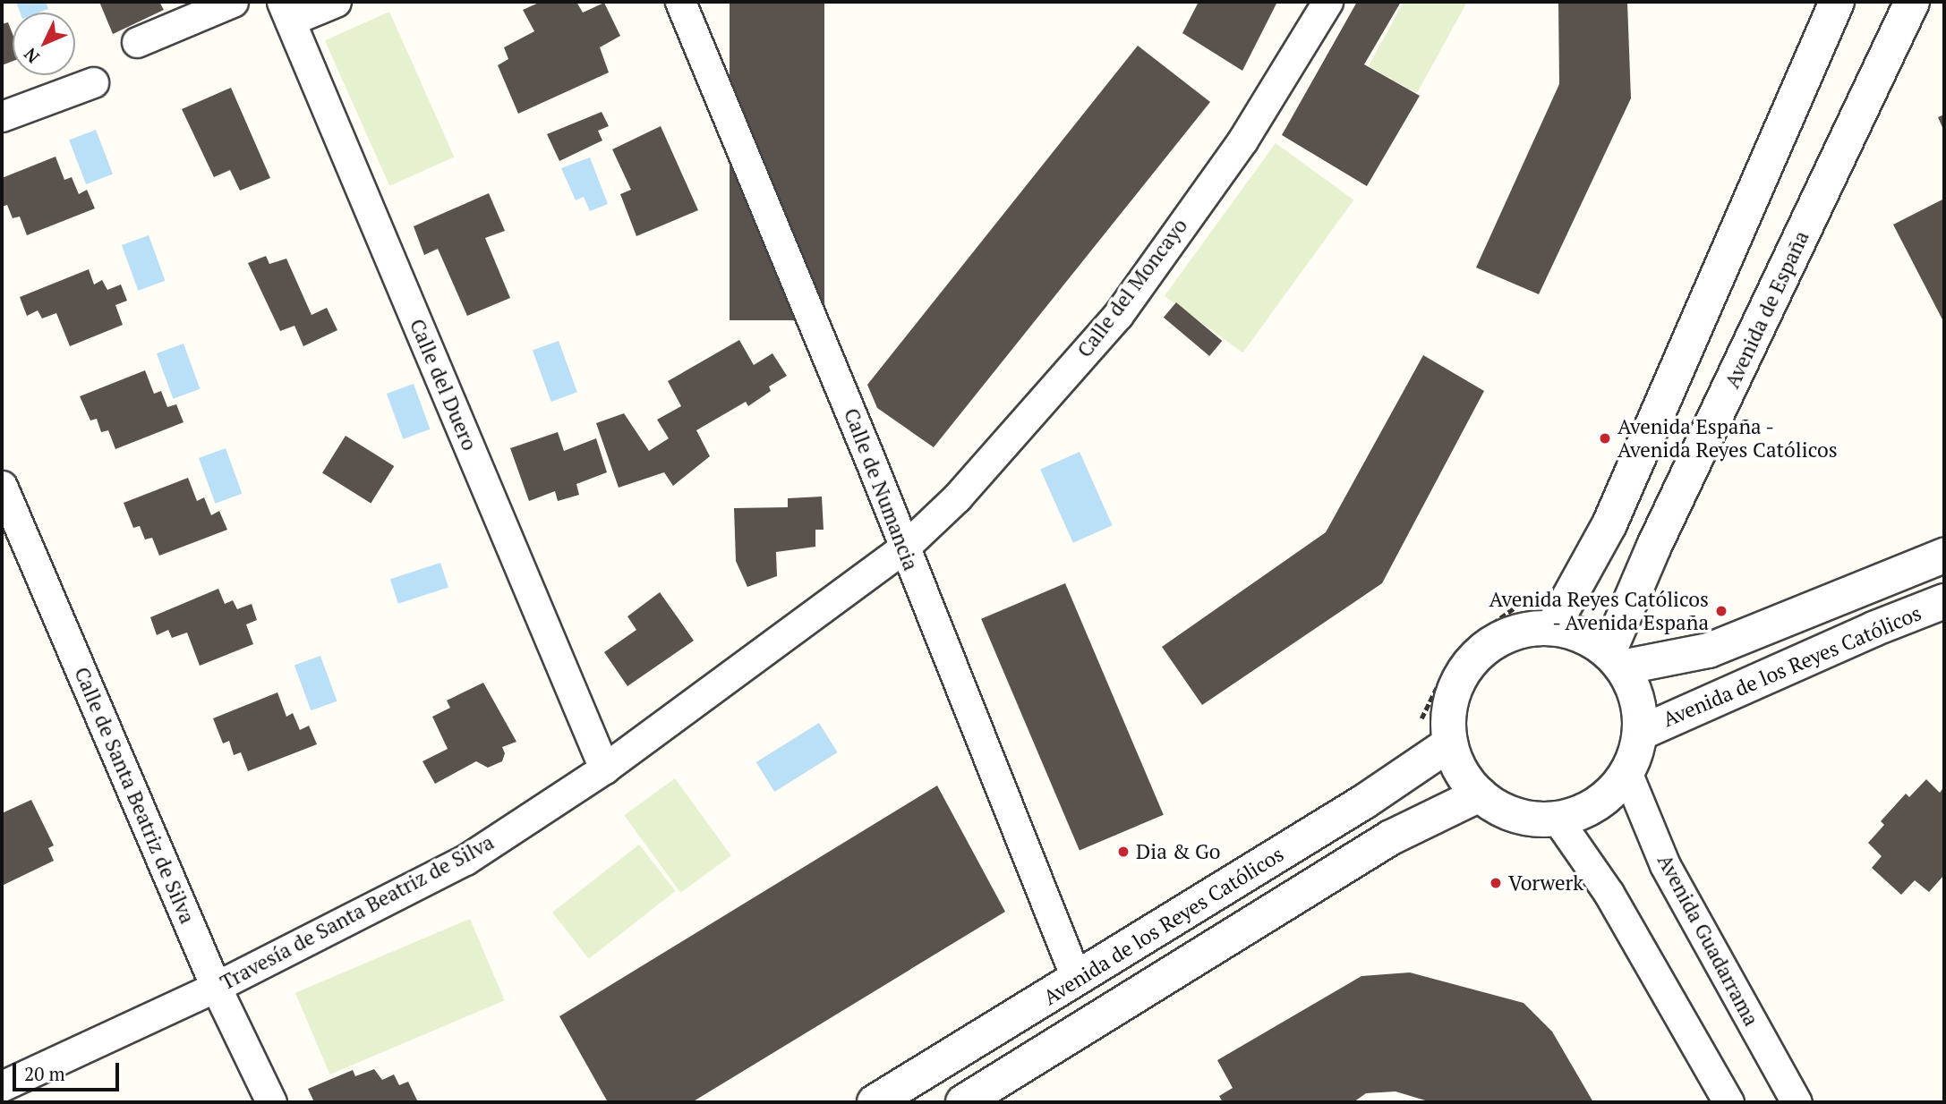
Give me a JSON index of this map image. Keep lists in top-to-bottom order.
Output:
{
  "streets": {
    "street": [
      "Calle del Moncayo",
      "Avenida de España",
      "Calle del Duero",
      "Calle de Numancia",
      "Avenida de los Reyes Católicos",
      "Calle de Santa Beatriz de Silva",
      "Travesía de Santa Beatriz de Silva",
      "Avenida Guadarrama"
    ]
  },
  "crossings": [
    ["Calle del Moncayo", "Calle de Numancia"],
    ["Calle del Moncayo", "Travesía de Santa Beatriz de Silva"],
    ["Avenida de España", "Avenida de los Reyes Católicos"],
    ["Avenida de España", "Avenida Guadarrama"],
    ["Calle del Duero", "Travesía de Santa Beatriz de Silva"],
    ["Calle de Numancia", "Avenida de los Reyes Católicos"],
    ["Calle de Numancia", "Travesía de Santa Beatriz de Silva"],
    ["Avenida de los Reyes Católicos", "Avenida Guadarrama"],
    ["Calle de Santa Beatriz de Silva", "Travesía de Santa Beatriz de Silva"]
  ],
  "places": [
    "Avenida España - Avenida Reyes Católicos",
    "Avenida Reyes Católicos - Avenida España",
    "Dia & Go",
    "Vorwerk"
  ],
  "scale_bar": "20 m",
  "north": "bottom left"
}
